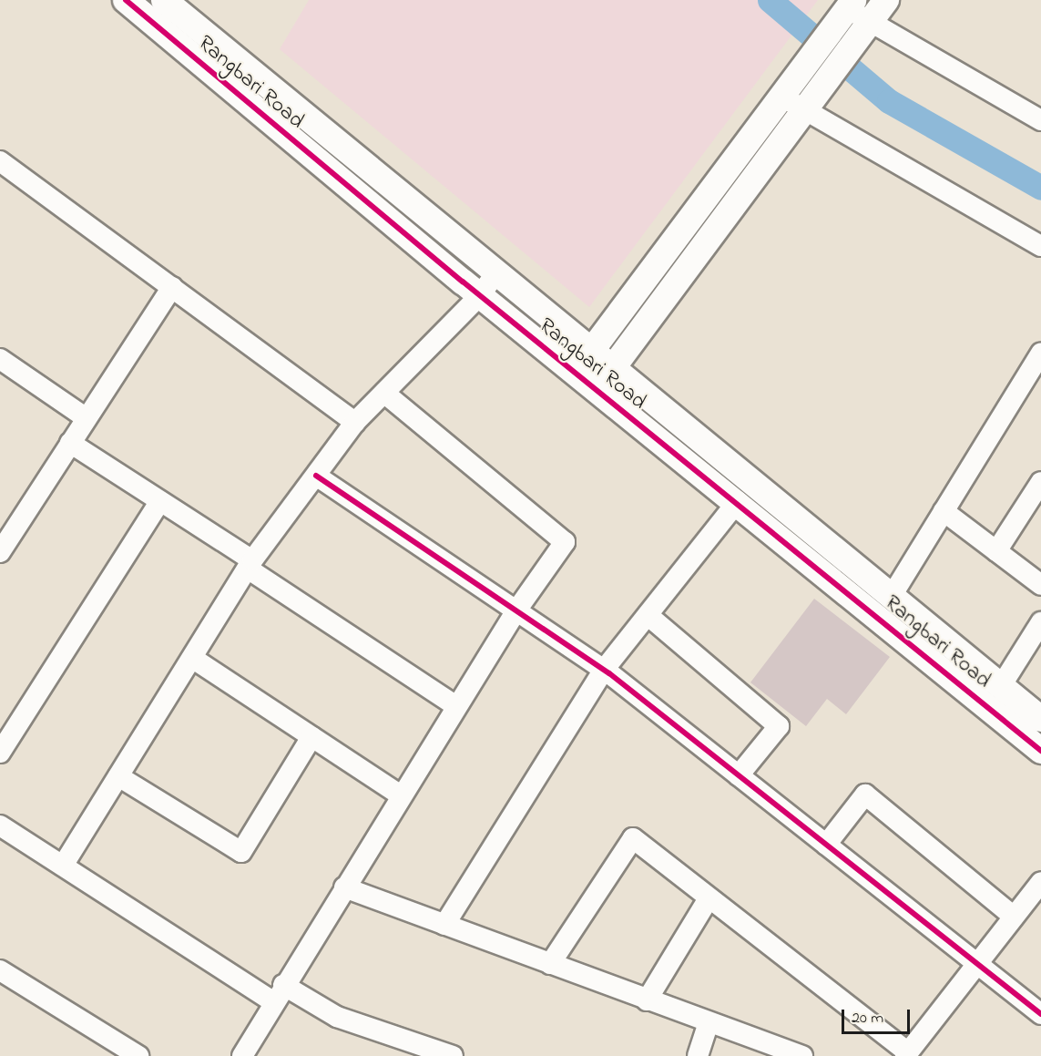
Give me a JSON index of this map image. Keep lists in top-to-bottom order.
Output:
{
  "streets": {
    "street": ["Rangbari Road"]
  },
  "scale_bar": "20 m"
}
